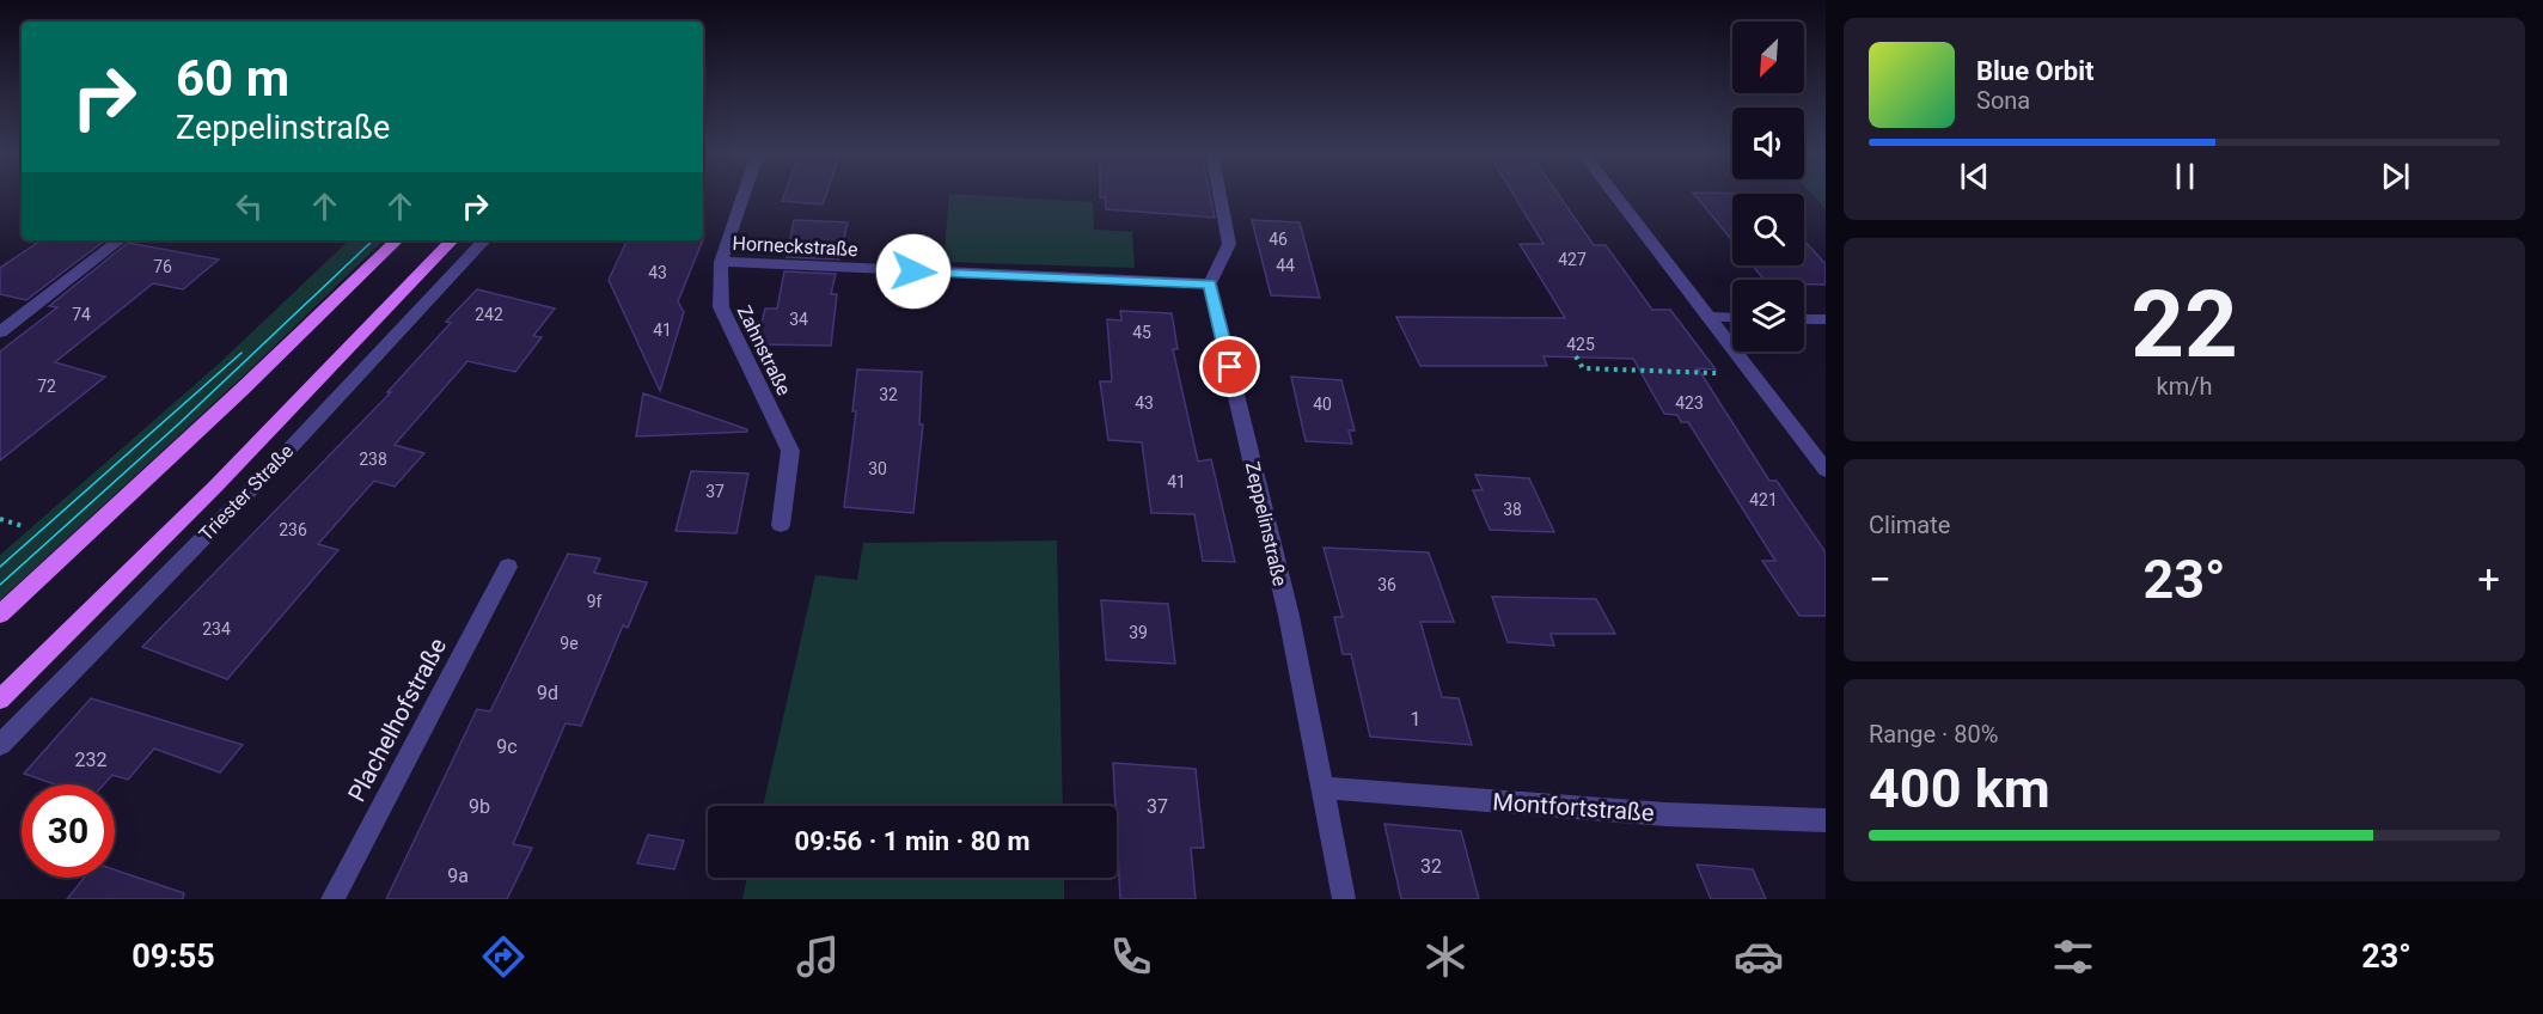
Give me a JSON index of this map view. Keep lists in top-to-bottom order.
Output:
{
  "streets": {
    "main road": ["Triester Straße"],
    "street": [
      "Horneckstraße",
      "Zahnstraße",
      "Zeppelinstraße",
      "Plachelhofstraße",
      "Montfortstraße"
    ]
  },
  "crossings": [
    ["Horneckstraße", "Zahnstraße"],
    ["Horneckstraße", "Zeppelinstraße"],
    ["Zeppelinstraße", "Montfortstraße"]
  ],
  "house_numbers": [
    "46",
    "427",
    "44",
    "76",
    "43",
    "74",
    "242",
    "34",
    "41",
    "45",
    "425",
    "72",
    "32",
    "43",
    "423",
    "40",
    "238",
    "30",
    "41",
    "37",
    "421",
    "38",
    "236",
    "36",
    "9f",
    "234",
    "39",
    "9e",
    "9d",
    "1",
    "9c",
    "232",
    "9b",
    "37",
    "32",
    "9a"
  ],
  "north": "bottom left",
  "page": {
    "turn": ["60 m", "Zeppelinstraße"],
    "song": ["Blue Orbit", "Sona"],
    "tile": [
      ["22", "km/h"],
      "Climate",
      ["Range · 80%", "400 km"]
    ],
    "heat": ["−", "23°", "+"],
    "limit": "30",
    "trip": "09:56 · 1 min · 80 m",
    "tabs": ["09:55", "23°"]
  }
}
